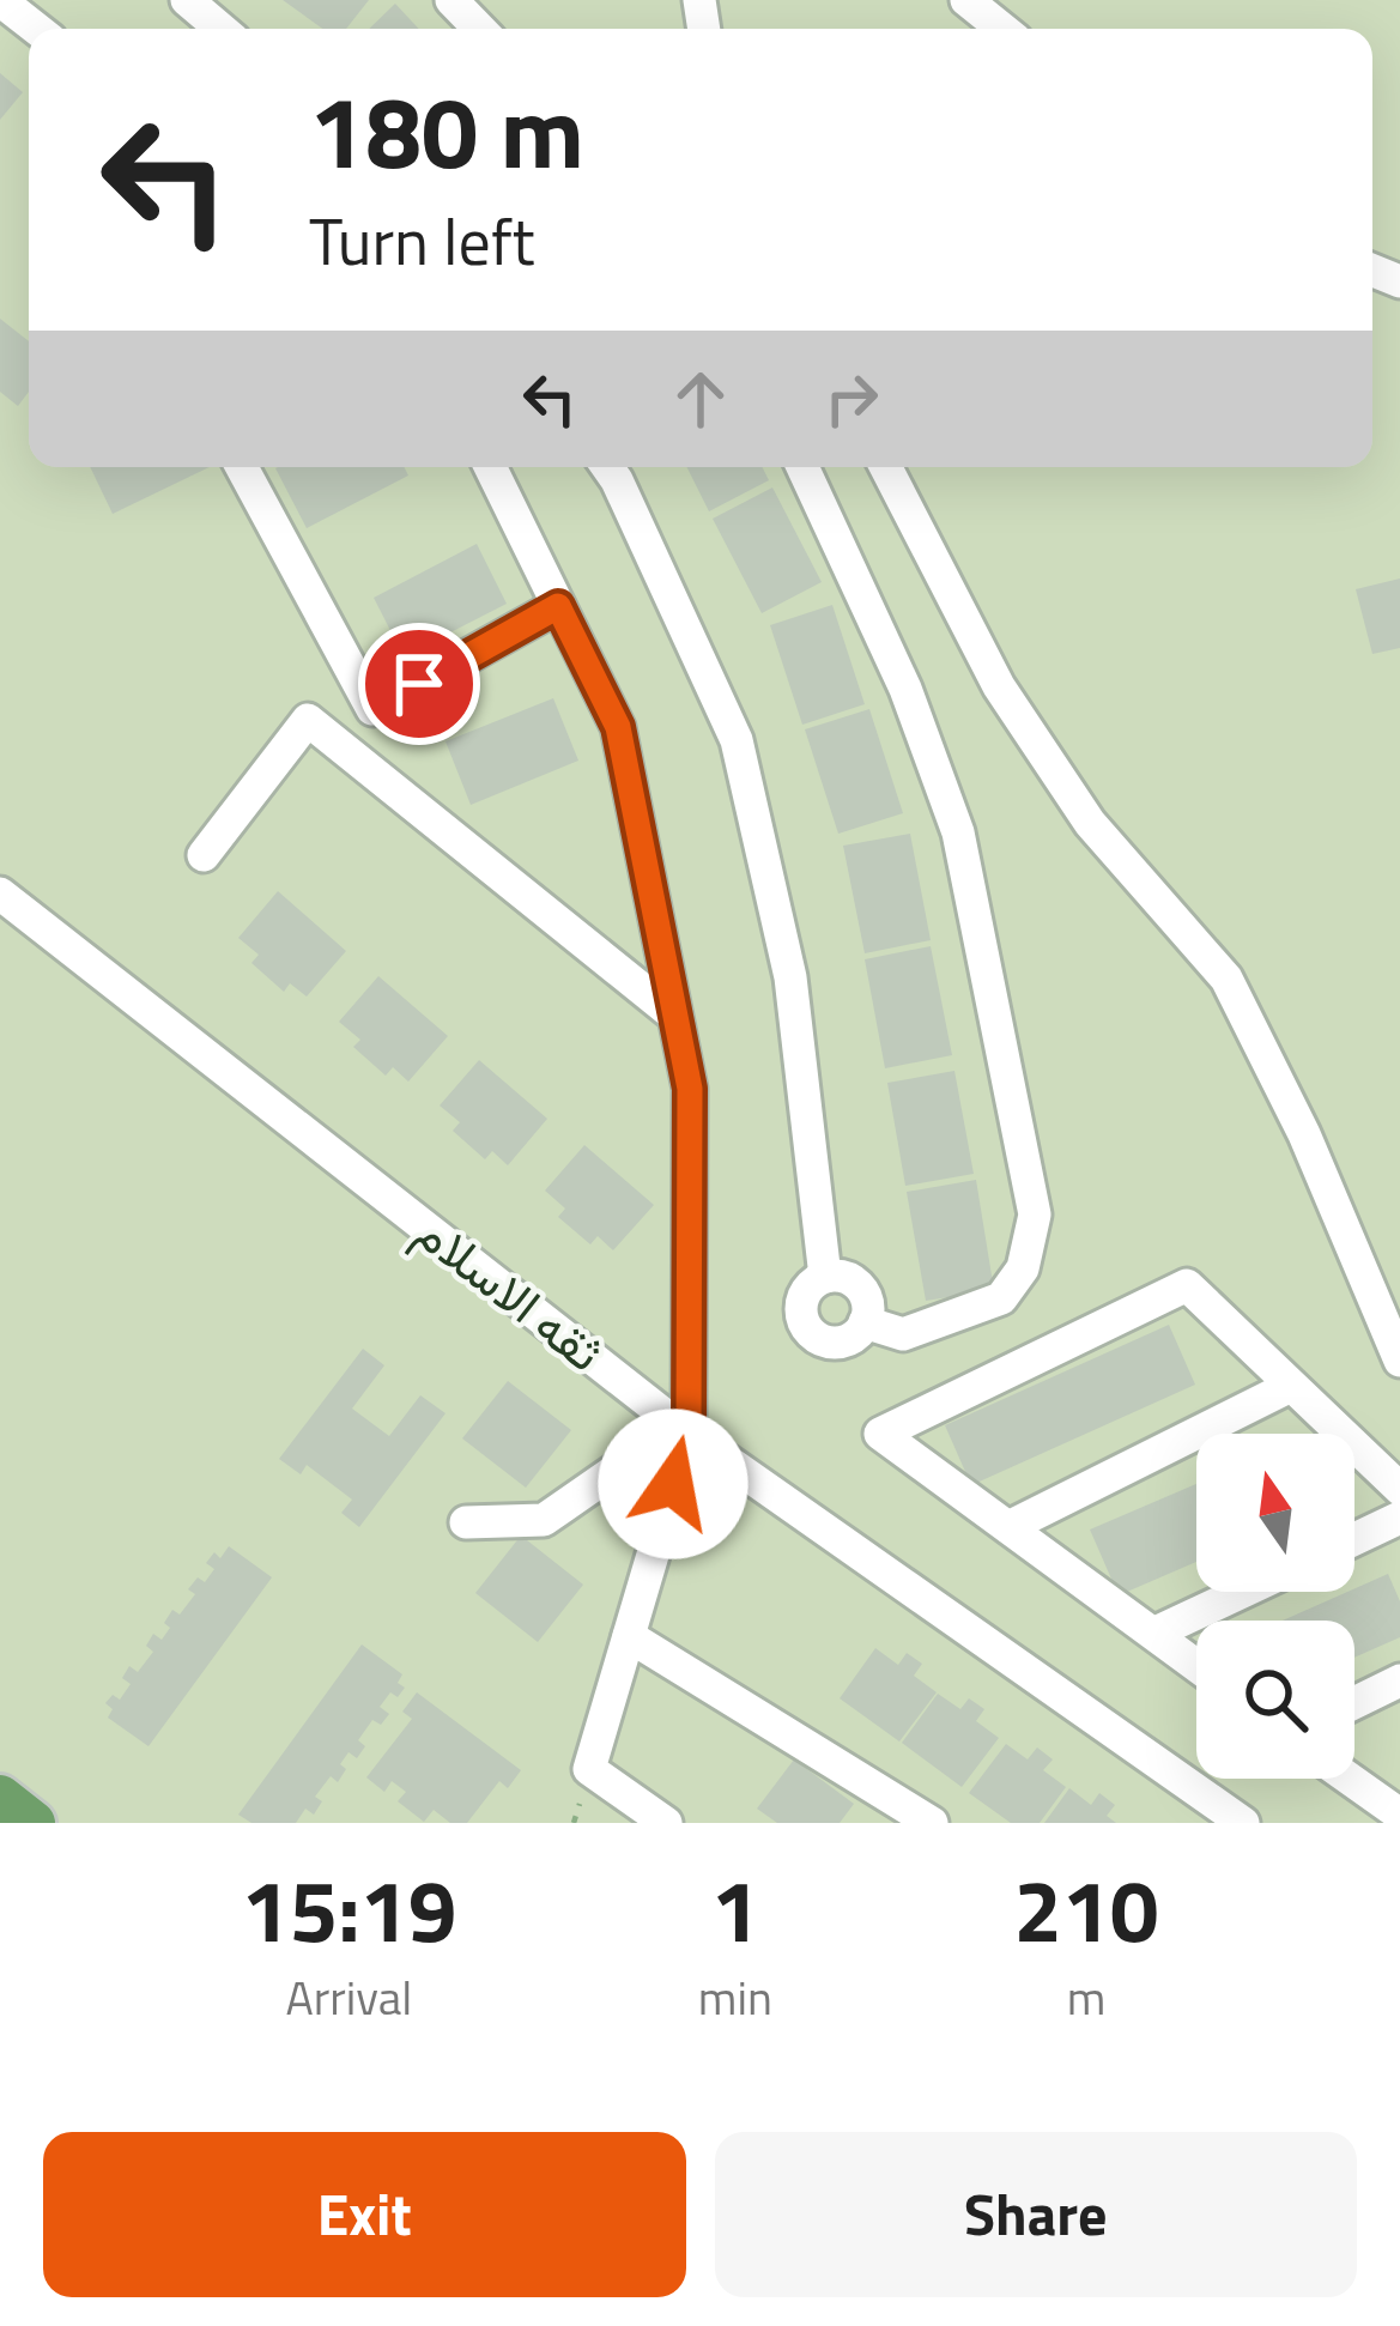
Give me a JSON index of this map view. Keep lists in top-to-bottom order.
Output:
{
  "streets": {
    "street": ["ثقه الاسلام"]
  },
  "north": "top",
  "page": {
    "turn": ["180 m", "Turn left"],
    "eta": [
      "15:19",
      "Arrival",
      "1",
      "min",
      "210",
      "m"
    ],
    "buttons": ["Exit", "Share"]
  }
}
